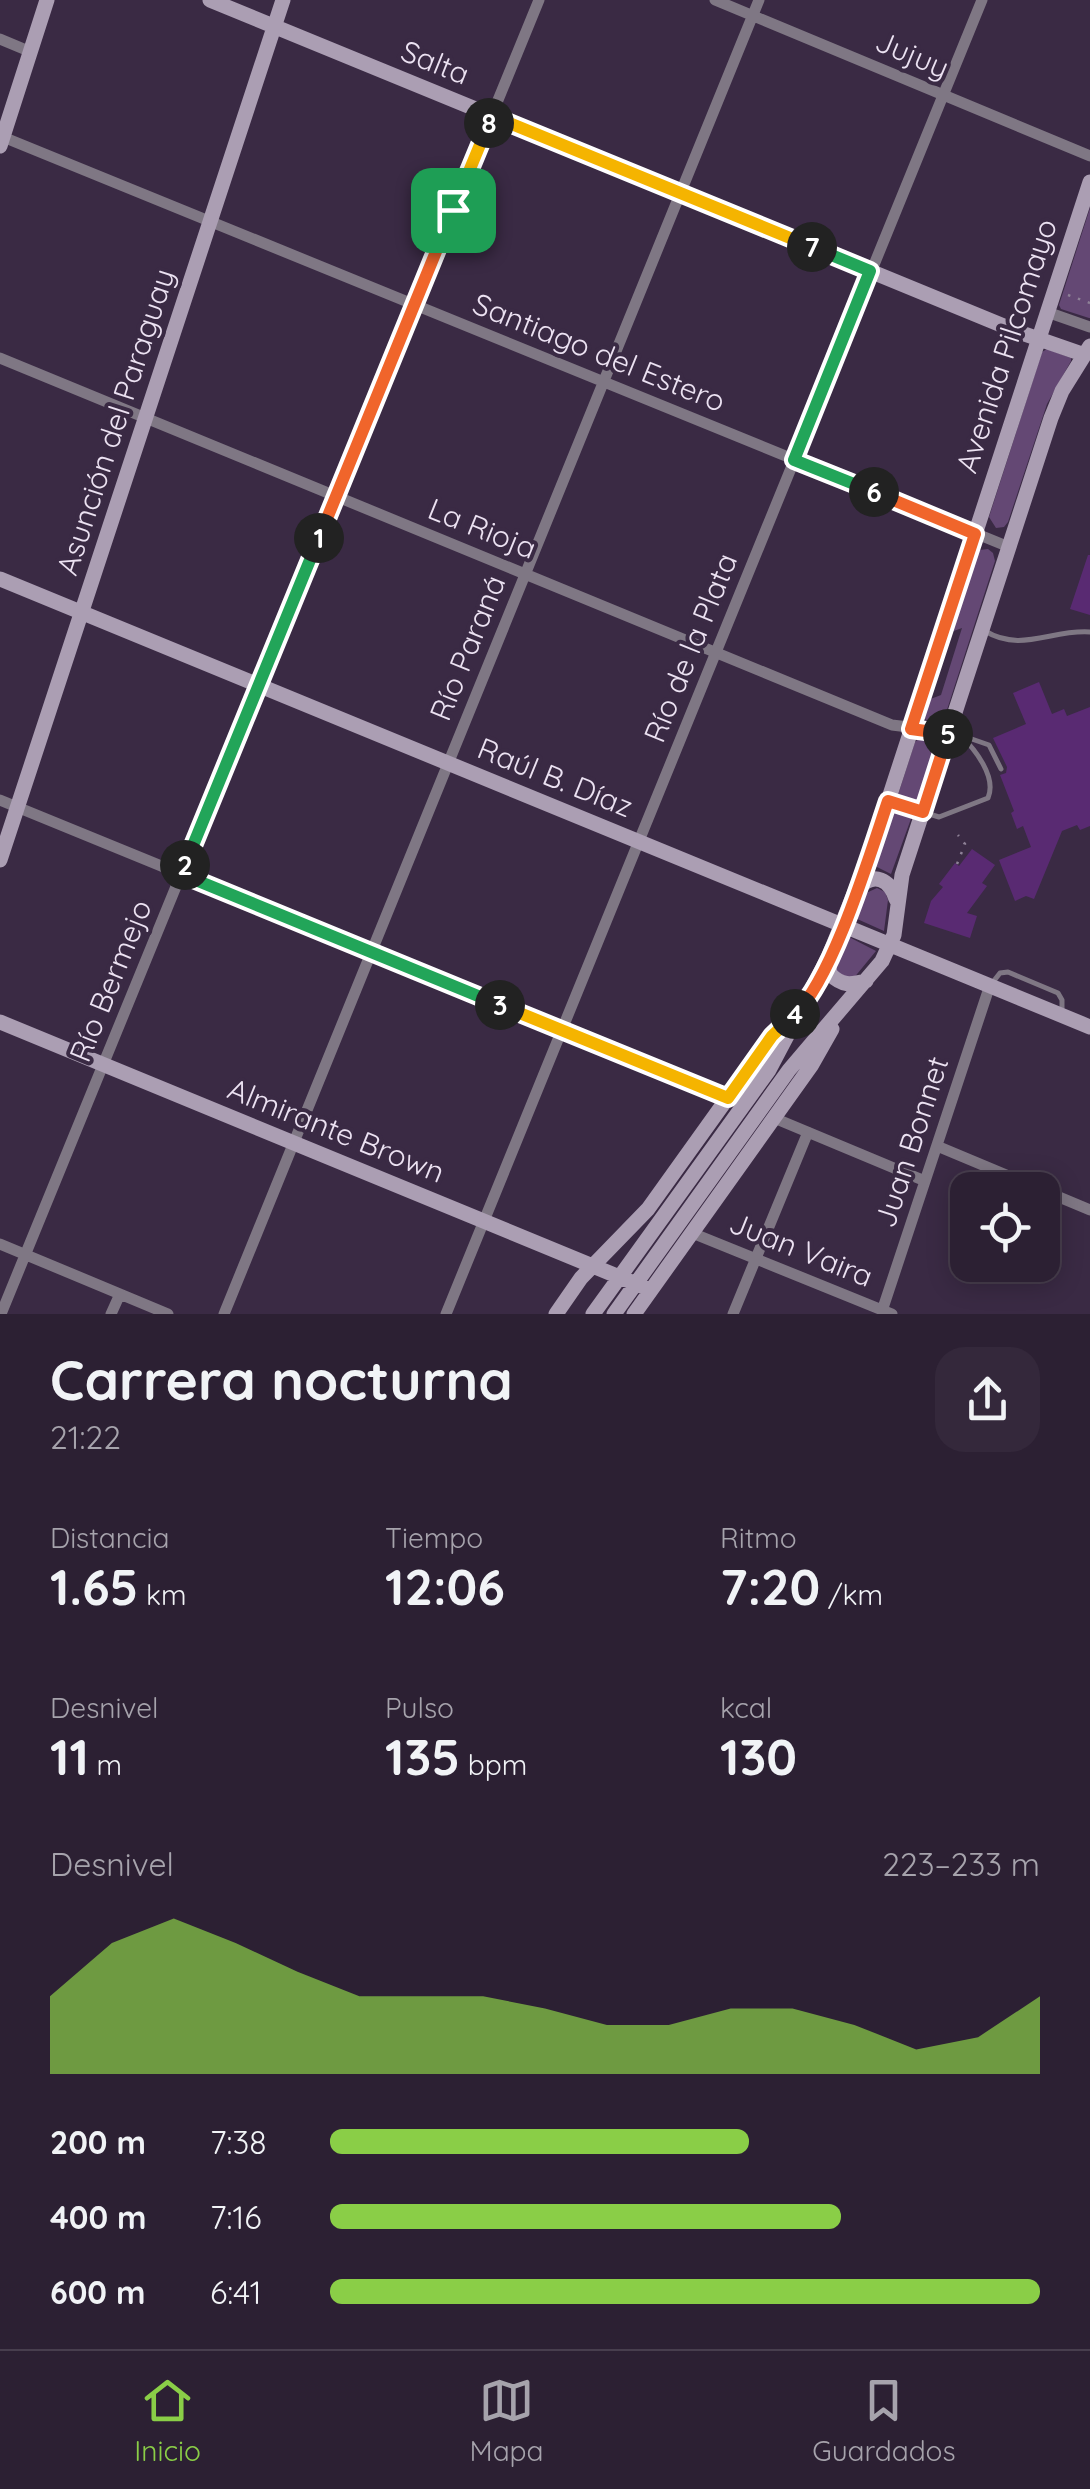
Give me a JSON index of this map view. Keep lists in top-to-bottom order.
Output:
{
  "streets": {
    "main road": [
      "Salta",
      "Avenida Pilcomayo",
      "Asunción del Paraguay",
      "Raúl B. Díaz",
      "Almirante Brown"
    ],
    "street": [
      "Jujuy",
      "Santiago del Estero",
      "La Rioja",
      "Río Paraná",
      "Río de la Plata",
      "Río Bermejo",
      "Juan Bonnet",
      "Juan Vaira"
    ]
  },
  "crossings": [
    ["Jujuy", "Río Paraná"],
    ["Jujuy", "Río de la Plata"],
    ["Salta", "Avenida Pilcomayo"],
    ["Salta", "Asunción del Paraguay"],
    ["Salta", "Río Paraná"],
    ["Salta", "Río de la Plata"],
    ["Salta", "Río Bermejo"],
    ["Avenida Pilcomayo", "Santiago del Estero"],
    ["Avenida Pilcomayo", "La Rioja"],
    ["Avenida Pilcomayo", "Raúl B. Díaz"],
    ["Avenida Pilcomayo", "Almirante Brown"],
    ["Santiago del Estero", "Asunción del Paraguay"],
    ["Santiago del Estero", "Río Paraná"],
    ["Santiago del Estero", "Río de la Plata"],
    ["Santiago del Estero", "Río Bermejo"],
    ["Asunción del Paraguay", "La Rioja"],
    ["Asunción del Paraguay", "Raúl B. Díaz"],
    ["La Rioja", "Río Paraná"],
    ["La Rioja", "Río de la Plata"],
    ["La Rioja", "Río Bermejo"],
    ["Río Paraná", "Raúl B. Díaz"],
    ["Río Paraná", "Almirante Brown"],
    ["Río de la Plata", "Raúl B. Díaz"],
    ["Río de la Plata", "Almirante Brown"],
    ["Raúl B. Díaz", "Río Bermejo"],
    ["Raúl B. Díaz", "Juan Bonnet"],
    ["Río Bermejo", "Almirante Brown"],
    ["Juan Bonnet", "Juan Vaira"]
  ],
  "page": {
    "pins": [
      "8",
      "7",
      "6",
      "1",
      "5",
      "2",
      "3",
      "4"
    ],
    "heading": ["Carrera nocturna", "21:22"],
    "stats": [
      ["Distancia", "1.65 km"],
      ["Tiempo", "12:06"],
      ["Ritmo", "7:20 /km"],
      ["Desnivel", "11 m"],
      ["Pulso", "135 bpm"],
      ["kcal", "130"]
    ],
    "chart": ["Desnivel", "223–233 m"],
    "list": [
      {
        "name": "200 m",
        "note": "7:38"
      },
      {
        "name": "400 m",
        "note": "7:16"
      },
      {
        "name": "600 m",
        "note": "6:41"
      }
    ],
    "tabs": ["Inicio", "Mapa", "Guardados"]
  }
}
